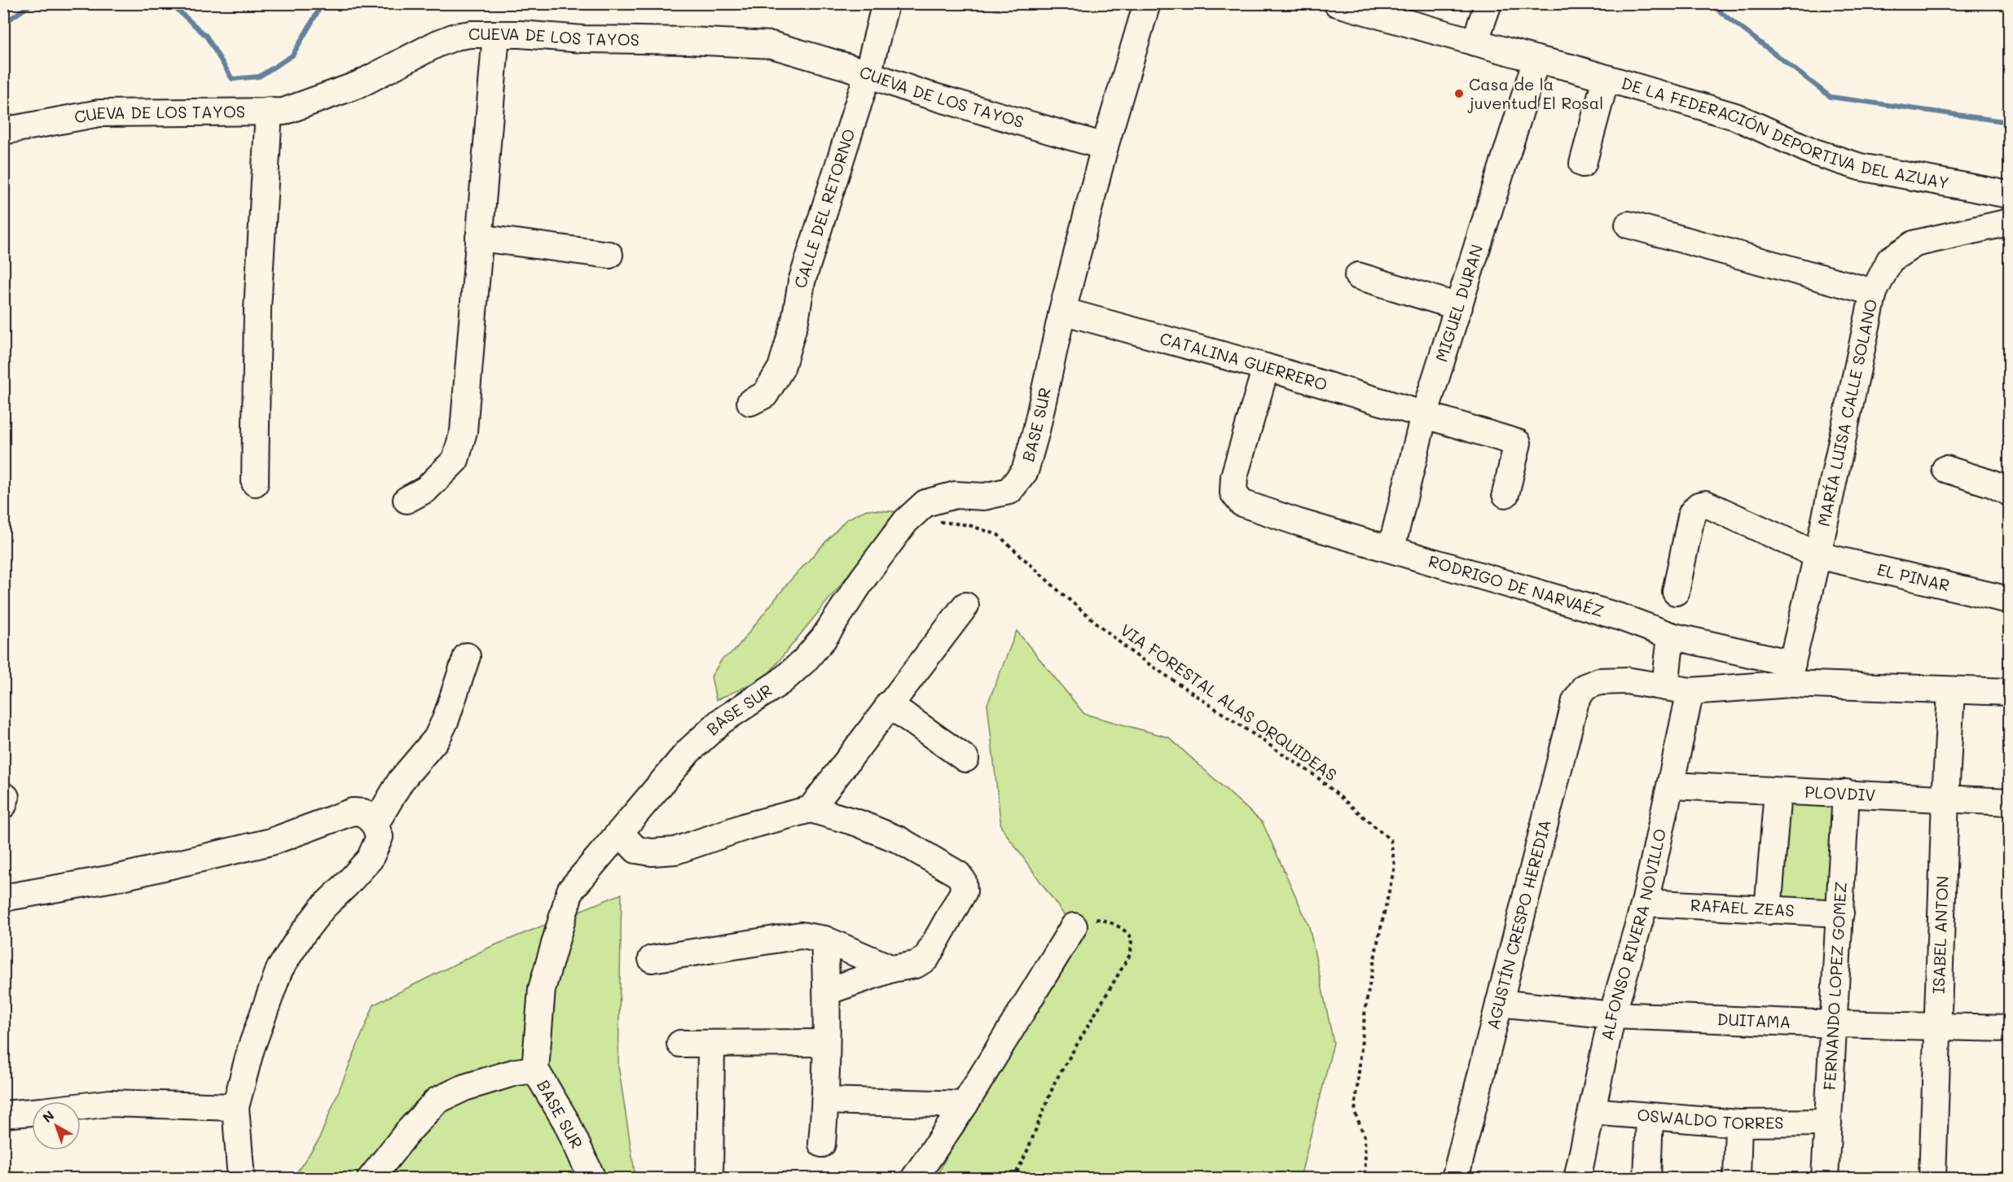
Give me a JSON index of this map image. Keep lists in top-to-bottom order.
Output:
{
  "streets": {
    "street": [
      "CUEVA DE LOS TAYOS",
      "DE LA FEDERACIÓN DEPORTIVA DEL AZUAY",
      "CALLE DEL RETORNO",
      "MIGUEL DURAN",
      "CATALINA GUERRERO",
      "MARÍA LUISA CALLE SOLANO",
      "BASE SUR",
      "EL PINAR",
      "RODRIGO DE NARVAÉZ",
      "PLOVDIV",
      "RAFAEL ZEAS",
      "AGUSTÍN CRESPO HEREDIA",
      "ALFONSO RIVERA NOVILLO",
      "ISABEL ANTON",
      "FERNANDO LOPEZ GOMEZ",
      "DUITAMA",
      "OSWALDO TORRES"
    ],
    "path": ["VIA FORESTAL ALAS ORQUIDEAS"]
  },
  "crossings": [
    ["CUEVA DE LOS TAYOS", "CALLE DEL RETORNO"],
    ["CUEVA DE LOS TAYOS", "BASE SUR"],
    ["DE LA FEDERACIÓN DEPORTIVA DEL AZUAY", "MIGUEL DURAN"],
    ["MIGUEL DURAN", "CATALINA GUERRERO"],
    ["MIGUEL DURAN", "RODRIGO DE NARVAÉZ"],
    ["CATALINA GUERRERO", "BASE SUR"],
    ["CATALINA GUERRERO", "RODRIGO DE NARVAÉZ"],
    ["MARÍA LUISA CALLE SOLANO", "EL PINAR"],
    ["MARÍA LUISA CALLE SOLANO", "RODRIGO DE NARVAÉZ"],
    ["BASE SUR", "VIA FORESTAL ALAS ORQUIDEAS"],
    ["PLOVDIV", "ALFONSO RIVERA NOVILLO"],
    ["PLOVDIV", "ISABEL ANTON"],
    ["PLOVDIV", "FERNANDO LOPEZ GOMEZ"],
    ["RAFAEL ZEAS", "ALFONSO RIVERA NOVILLO"],
    ["RAFAEL ZEAS", "FERNANDO LOPEZ GOMEZ"],
    ["AGUSTÍN CRESPO HEREDIA", "DUITAMA"],
    ["ALFONSO RIVERA NOVILLO", "DUITAMA"],
    ["ALFONSO RIVERA NOVILLO", "OSWALDO TORRES"],
    ["ISABEL ANTON", "DUITAMA"],
    ["FERNANDO LOPEZ GOMEZ", "DUITAMA"],
    ["FERNANDO LOPEZ GOMEZ", "OSWALDO TORRES"]
  ],
  "places": ["Casa de la juventud El Rosal"],
  "north": "top left"
}
